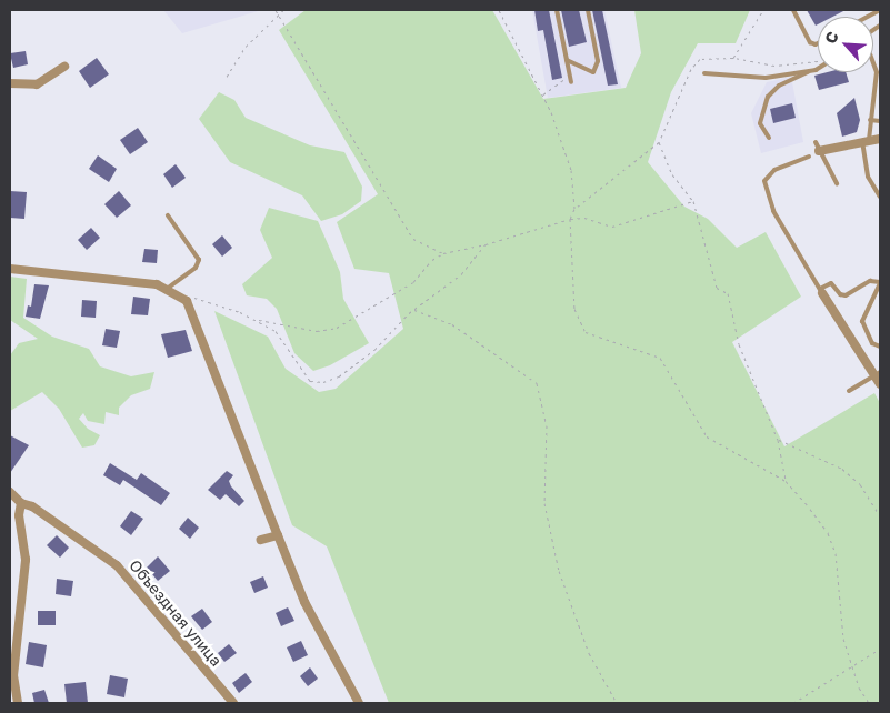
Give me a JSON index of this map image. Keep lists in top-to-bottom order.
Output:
{
  "streets": {
    "street": ["Объездная улица"]
  },
  "north": "top left"
}
